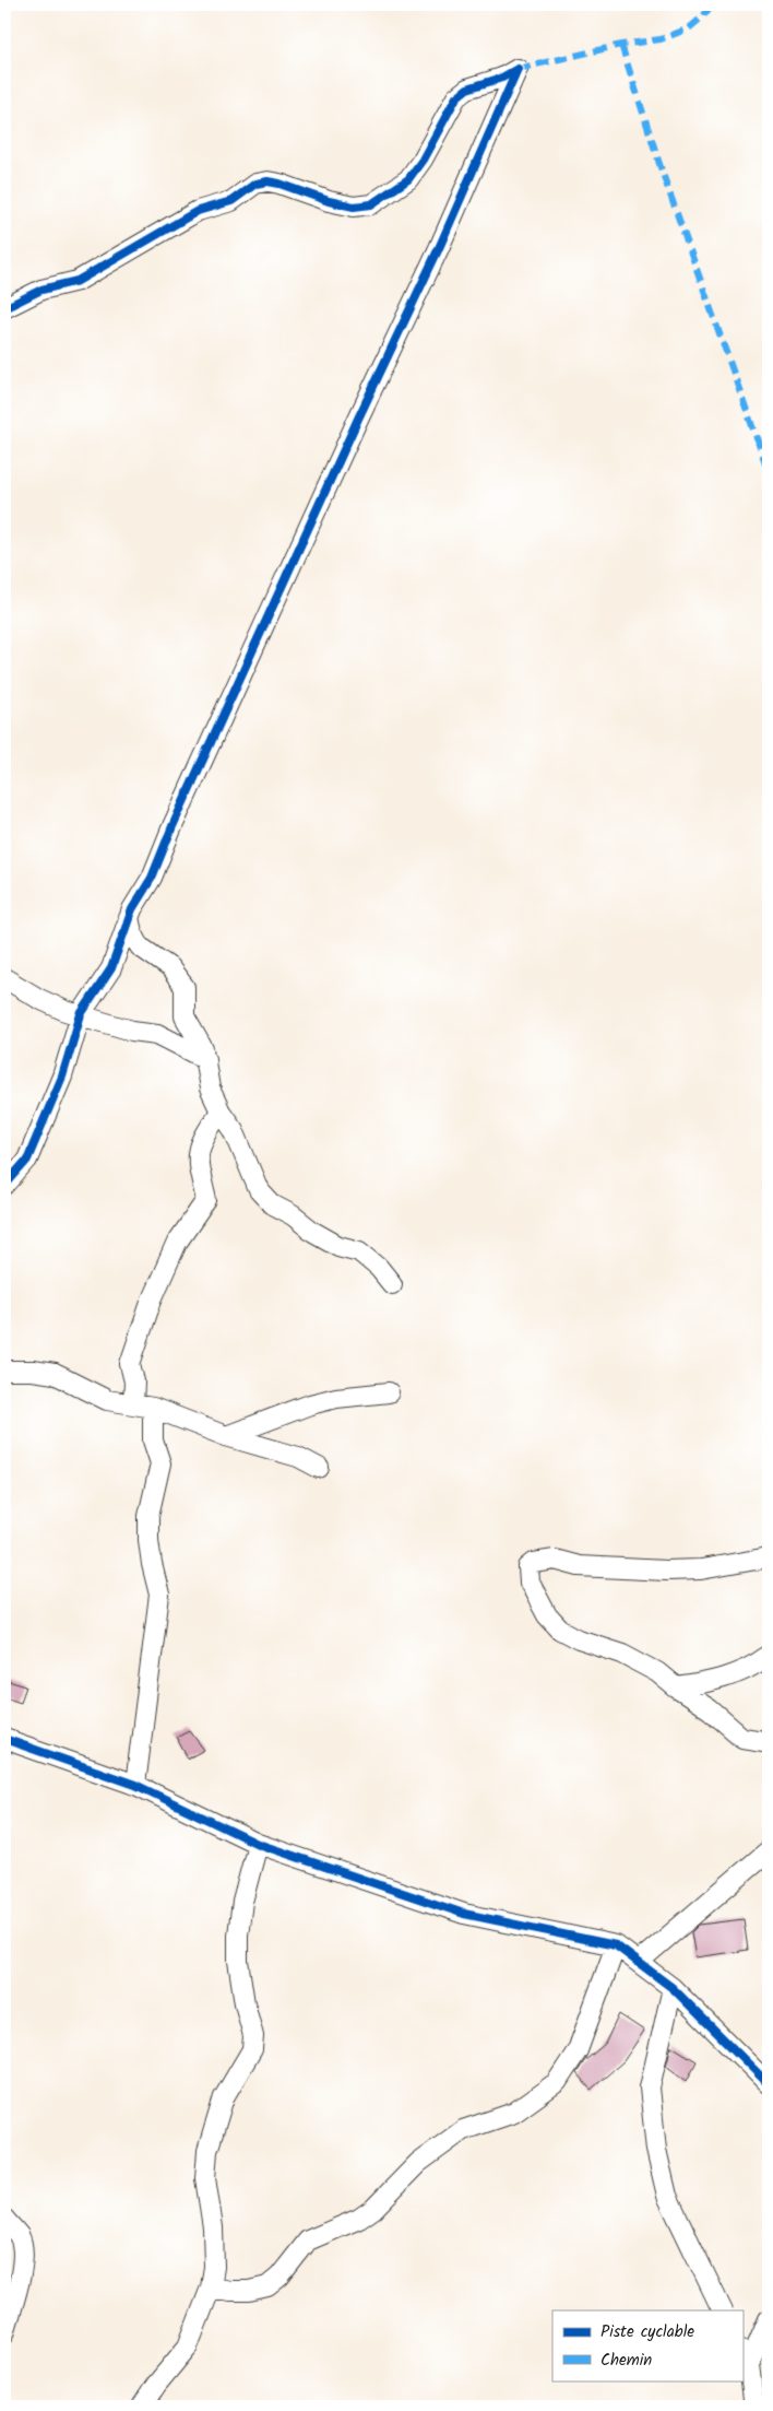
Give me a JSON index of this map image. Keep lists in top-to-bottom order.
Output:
{
  "legend": ["Piste cyclable", "Chemin"]
}
